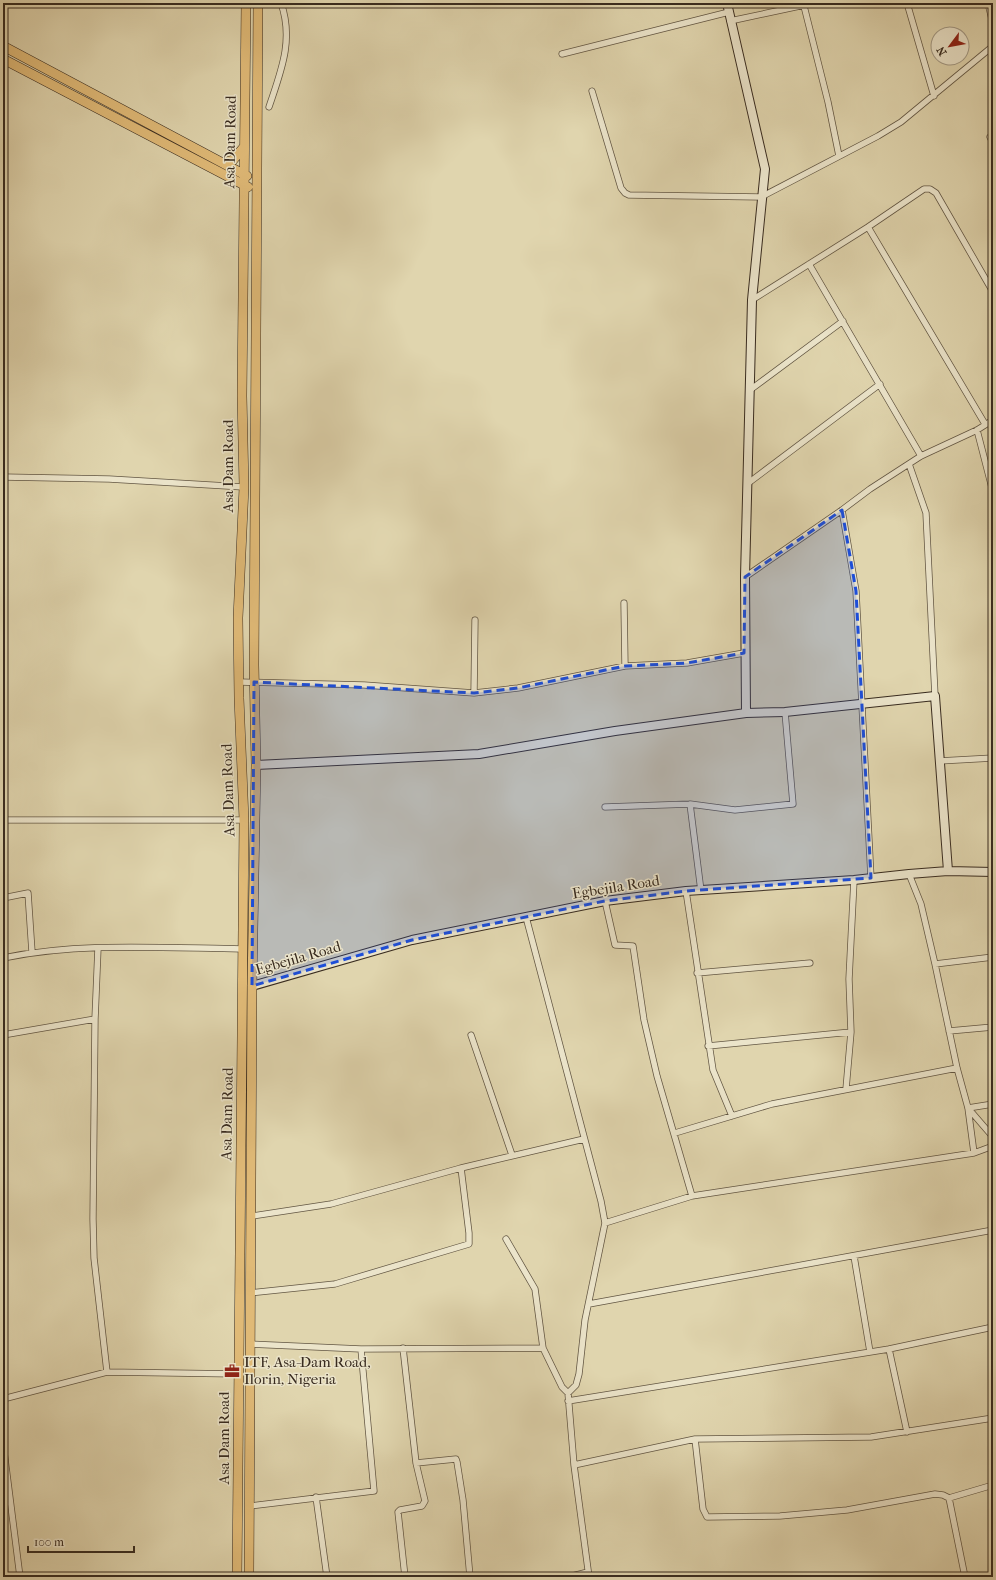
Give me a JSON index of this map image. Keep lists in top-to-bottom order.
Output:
{
  "streets": {
    "main road": ["Asa Dam Road"],
    "street": ["Egbejila Road"]
  },
  "crossings": [
    ["Asa Dam Road", "Egbejila Road"]
  ],
  "places": {
    "office": ["ITF, Asa-Dam Road, Ilorin, Nigeria"]
  },
  "scale_bar": "100 m",
  "north": "bottom left"
}
